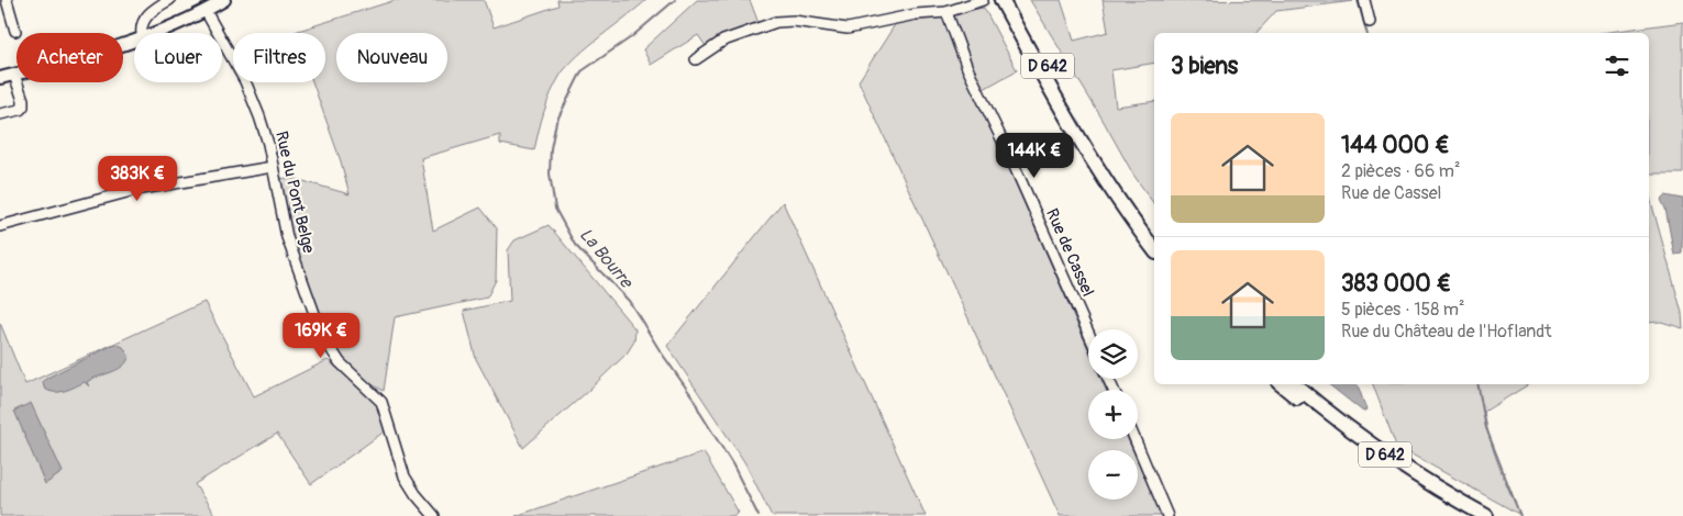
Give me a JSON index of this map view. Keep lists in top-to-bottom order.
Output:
{
  "streets": {
    "highway": ["D 642"],
    "street": ["Rue du Pont Belge", "Rue de Cassel"]
  },
  "water": ["La Bourre"],
  "page": {
    "chip": [
      "Acheter",
      "Louer",
      "Filtres",
      "Nouveau"
    ],
    "heading": "3 biens",
    "list": [
      {
        "name": "144 000 €",
        "note": "2 pièces · 66 m² · Rue de Cassel"
      },
      {
        "name": "383 000 €",
        "note": "5 pièces · 158 m² · Rue du Château de l'Hoflandt"
      }
    ],
    "price": ["144K €", "383K €", "169K €"],
    "map_buttons": ["+", "−"]
  }
}
